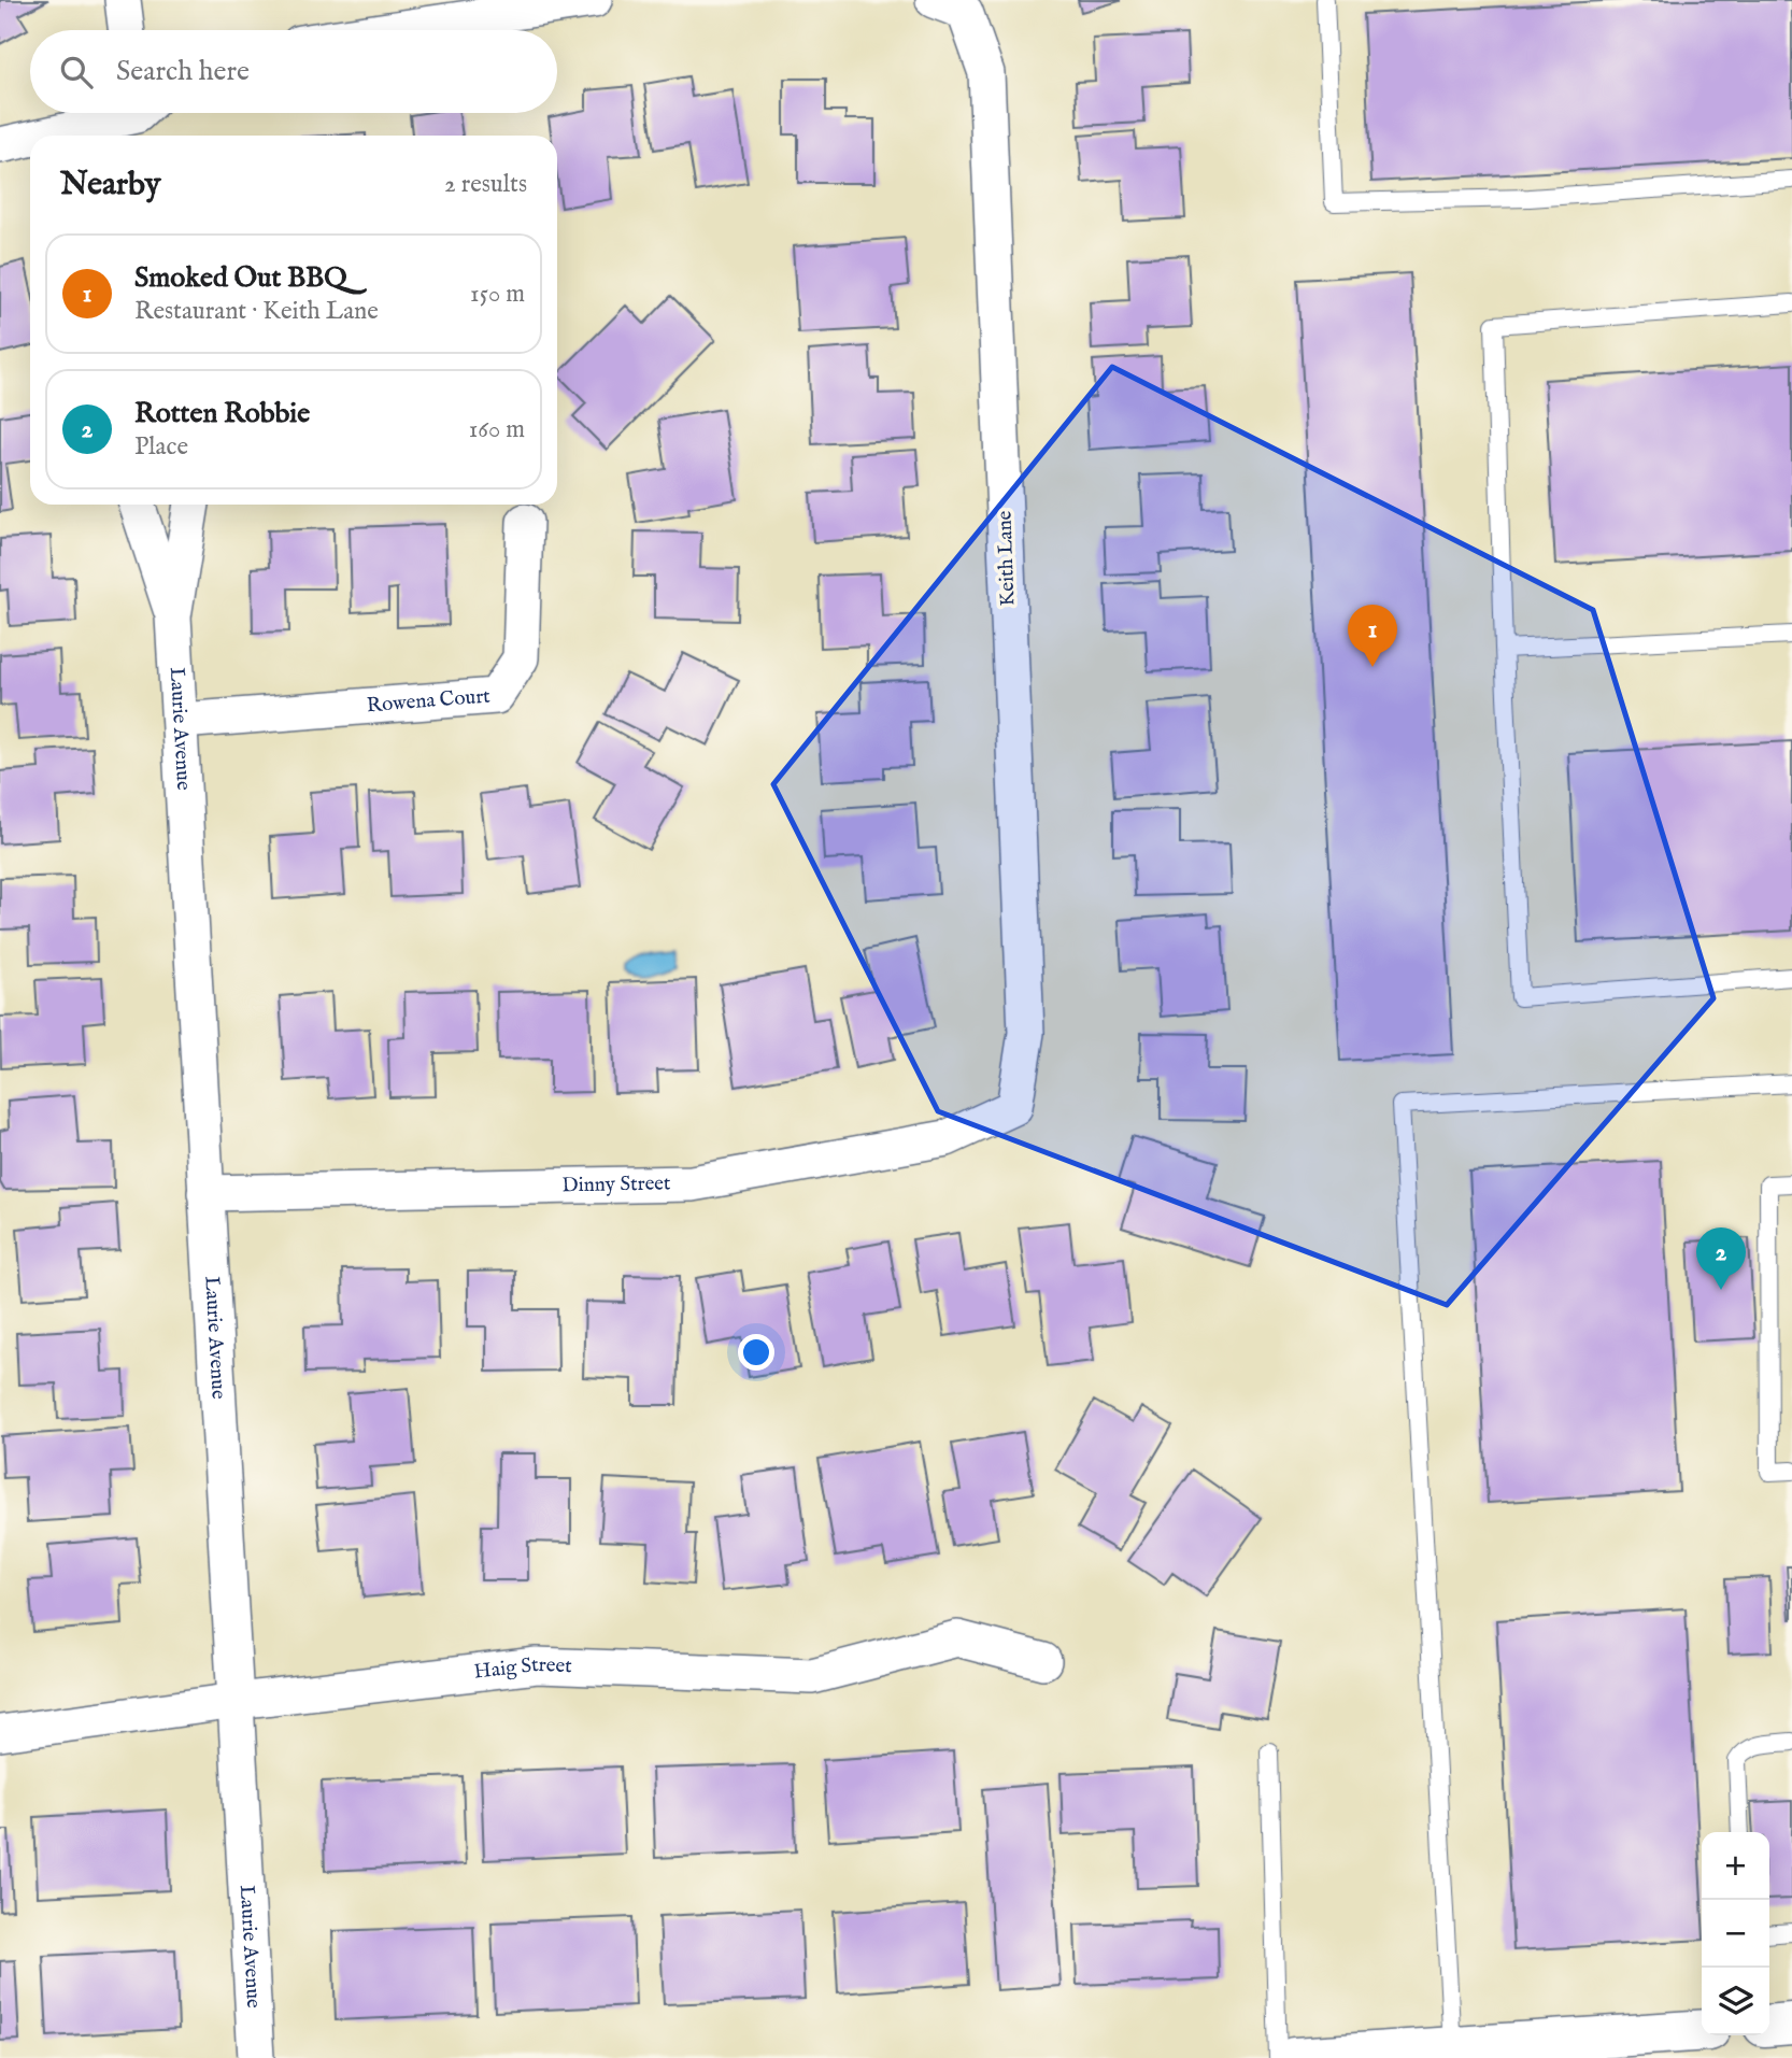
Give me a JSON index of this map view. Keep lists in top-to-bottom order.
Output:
{
  "streets": {
    "street": [
      "Keith Lane",
      "Rowena Court",
      "Laurie Avenue",
      "Dinny Street",
      "Haig Street"
    ]
  },
  "crossings": [
    ["Keith Lane", "Dinny Street"],
    ["Rowena Court", "Laurie Avenue"],
    ["Laurie Avenue", "Dinny Street"],
    ["Laurie Avenue", "Haig Street"]
  ],
  "page": {
    "search": "Search here",
    "heading": ["Nearby", "2 results"],
    "list": [
      {
        "mark": "1",
        "name": "Smoked Out BBQ",
        "note": "Restaurant · Keith Lane",
        "value": "150 m"
      },
      {
        "mark": "2",
        "name": "Rotten Robbie",
        "note": "Place",
        "value": "160 m"
      }
    ],
    "pins": ["1", "2"],
    "map_buttons": ["+", "−"]
  }
}
